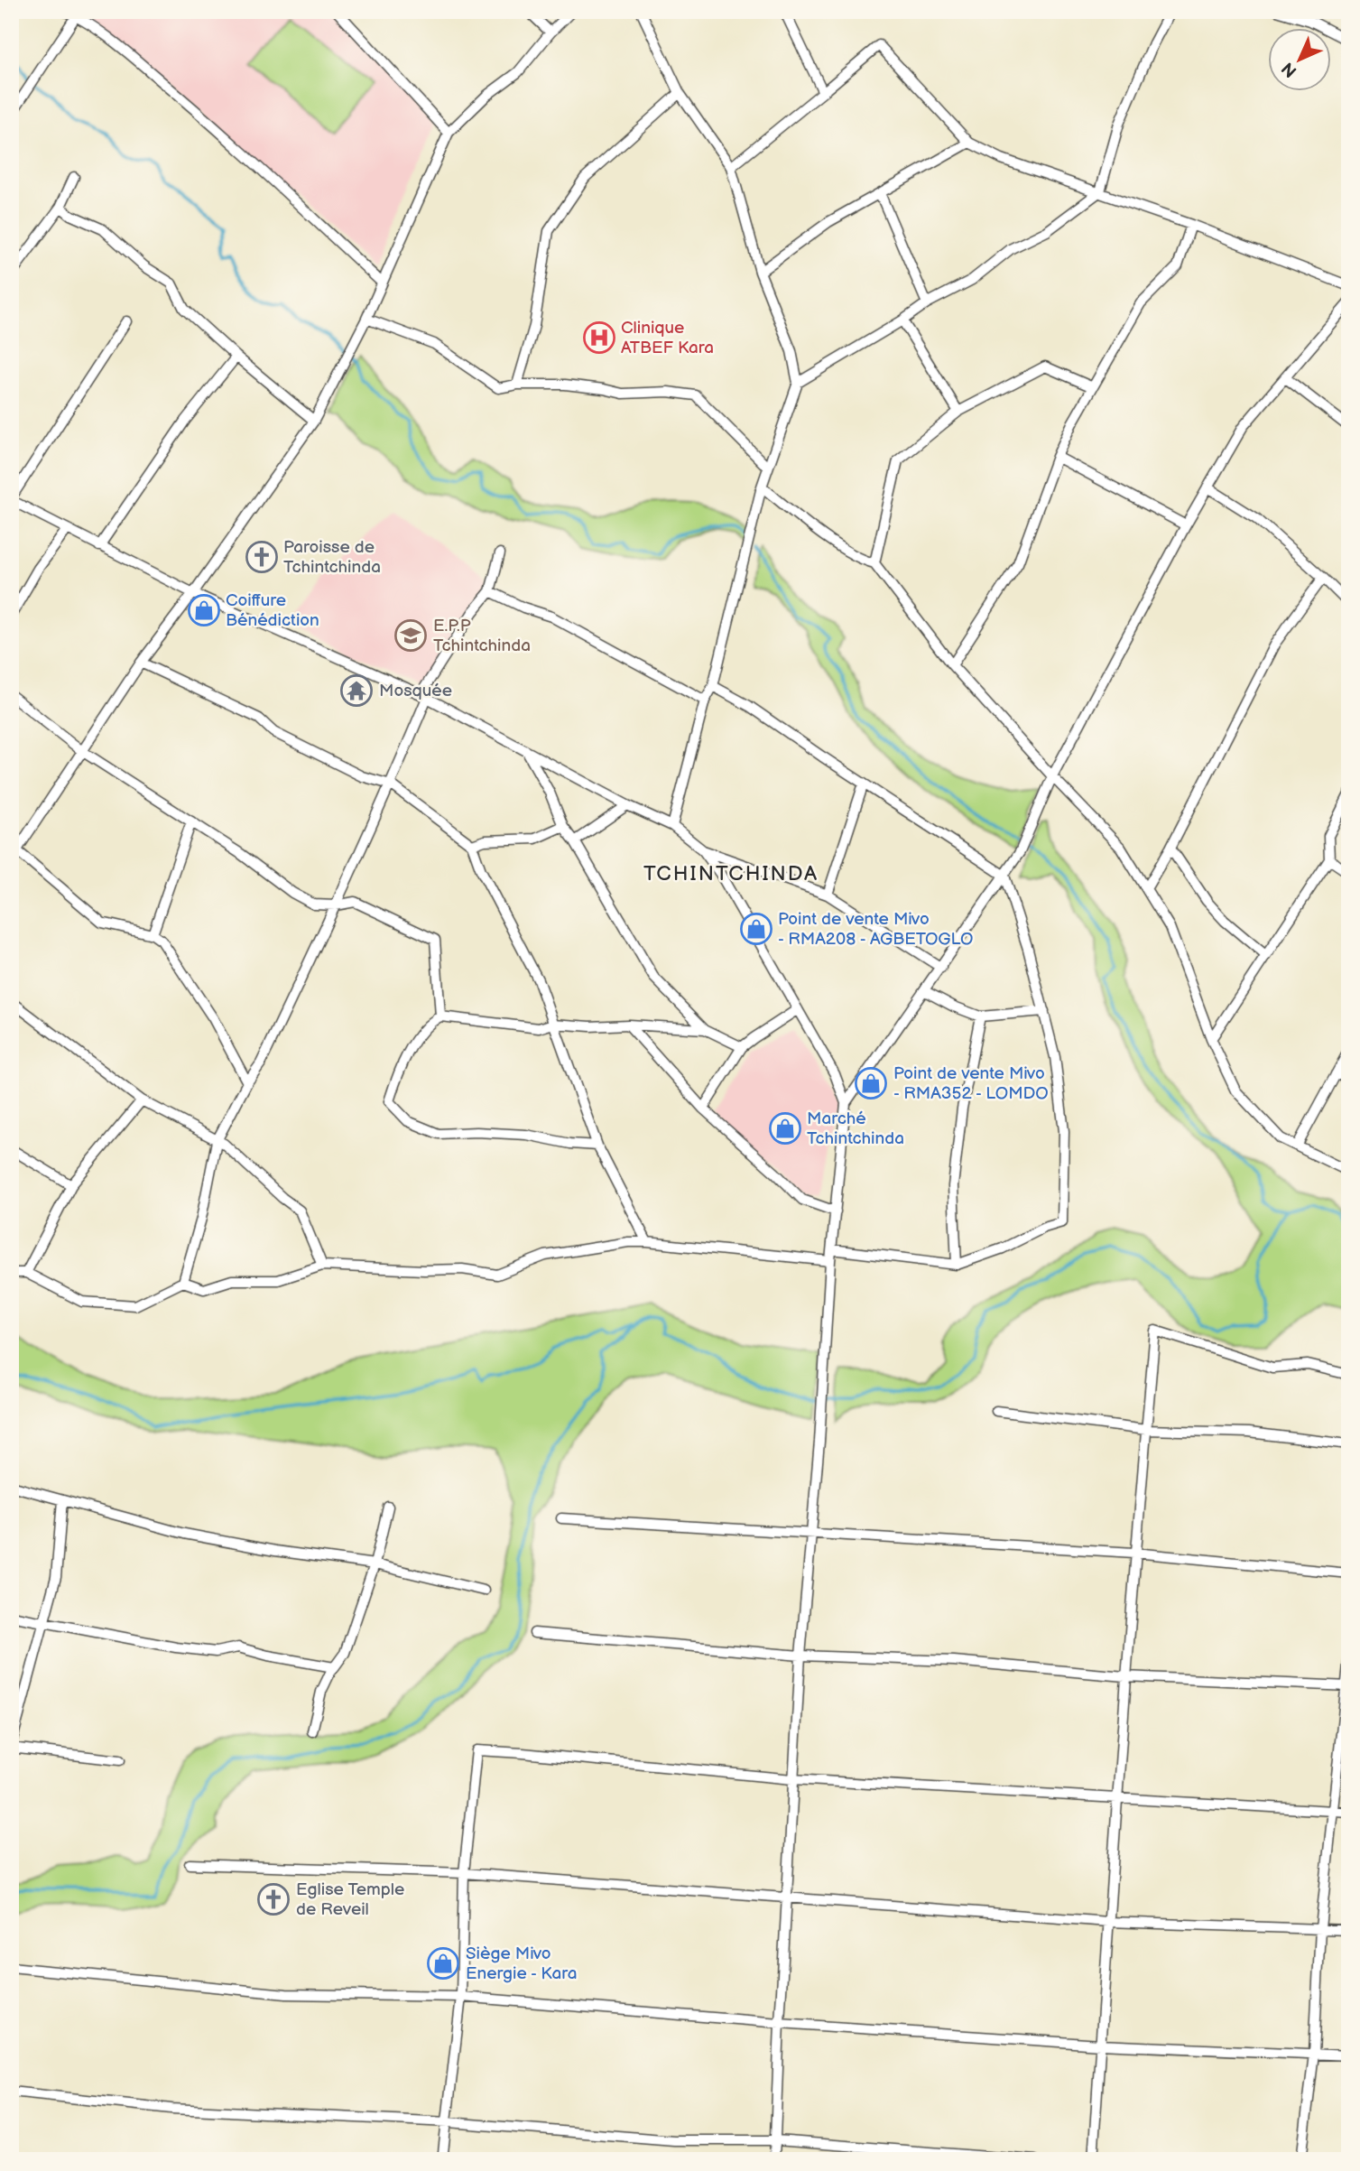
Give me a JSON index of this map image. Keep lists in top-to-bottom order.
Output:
{
  "districts": ["TCHINTCHINDA"],
  "places": {
    "hospital": ["Clinique ATBEF Kara"],
    "church": ["Paroisse de Tchintchinda", "Eglise Temple de Reveil"],
    "shop": [
      "Coiffure Bénédiction",
      "Point de vente Mivo - RMA208 - AGBETOGLO",
      "Point de vente Mivo - RMA352 - LOMDO",
      "Marché Tchintchinda",
      "Siège Mivo Energie - Kara"
    ],
    "school or university": ["E.P.P Tchintchinda"],
    "temple": ["Mosquée"]
  },
  "north": "bottom left"
}
